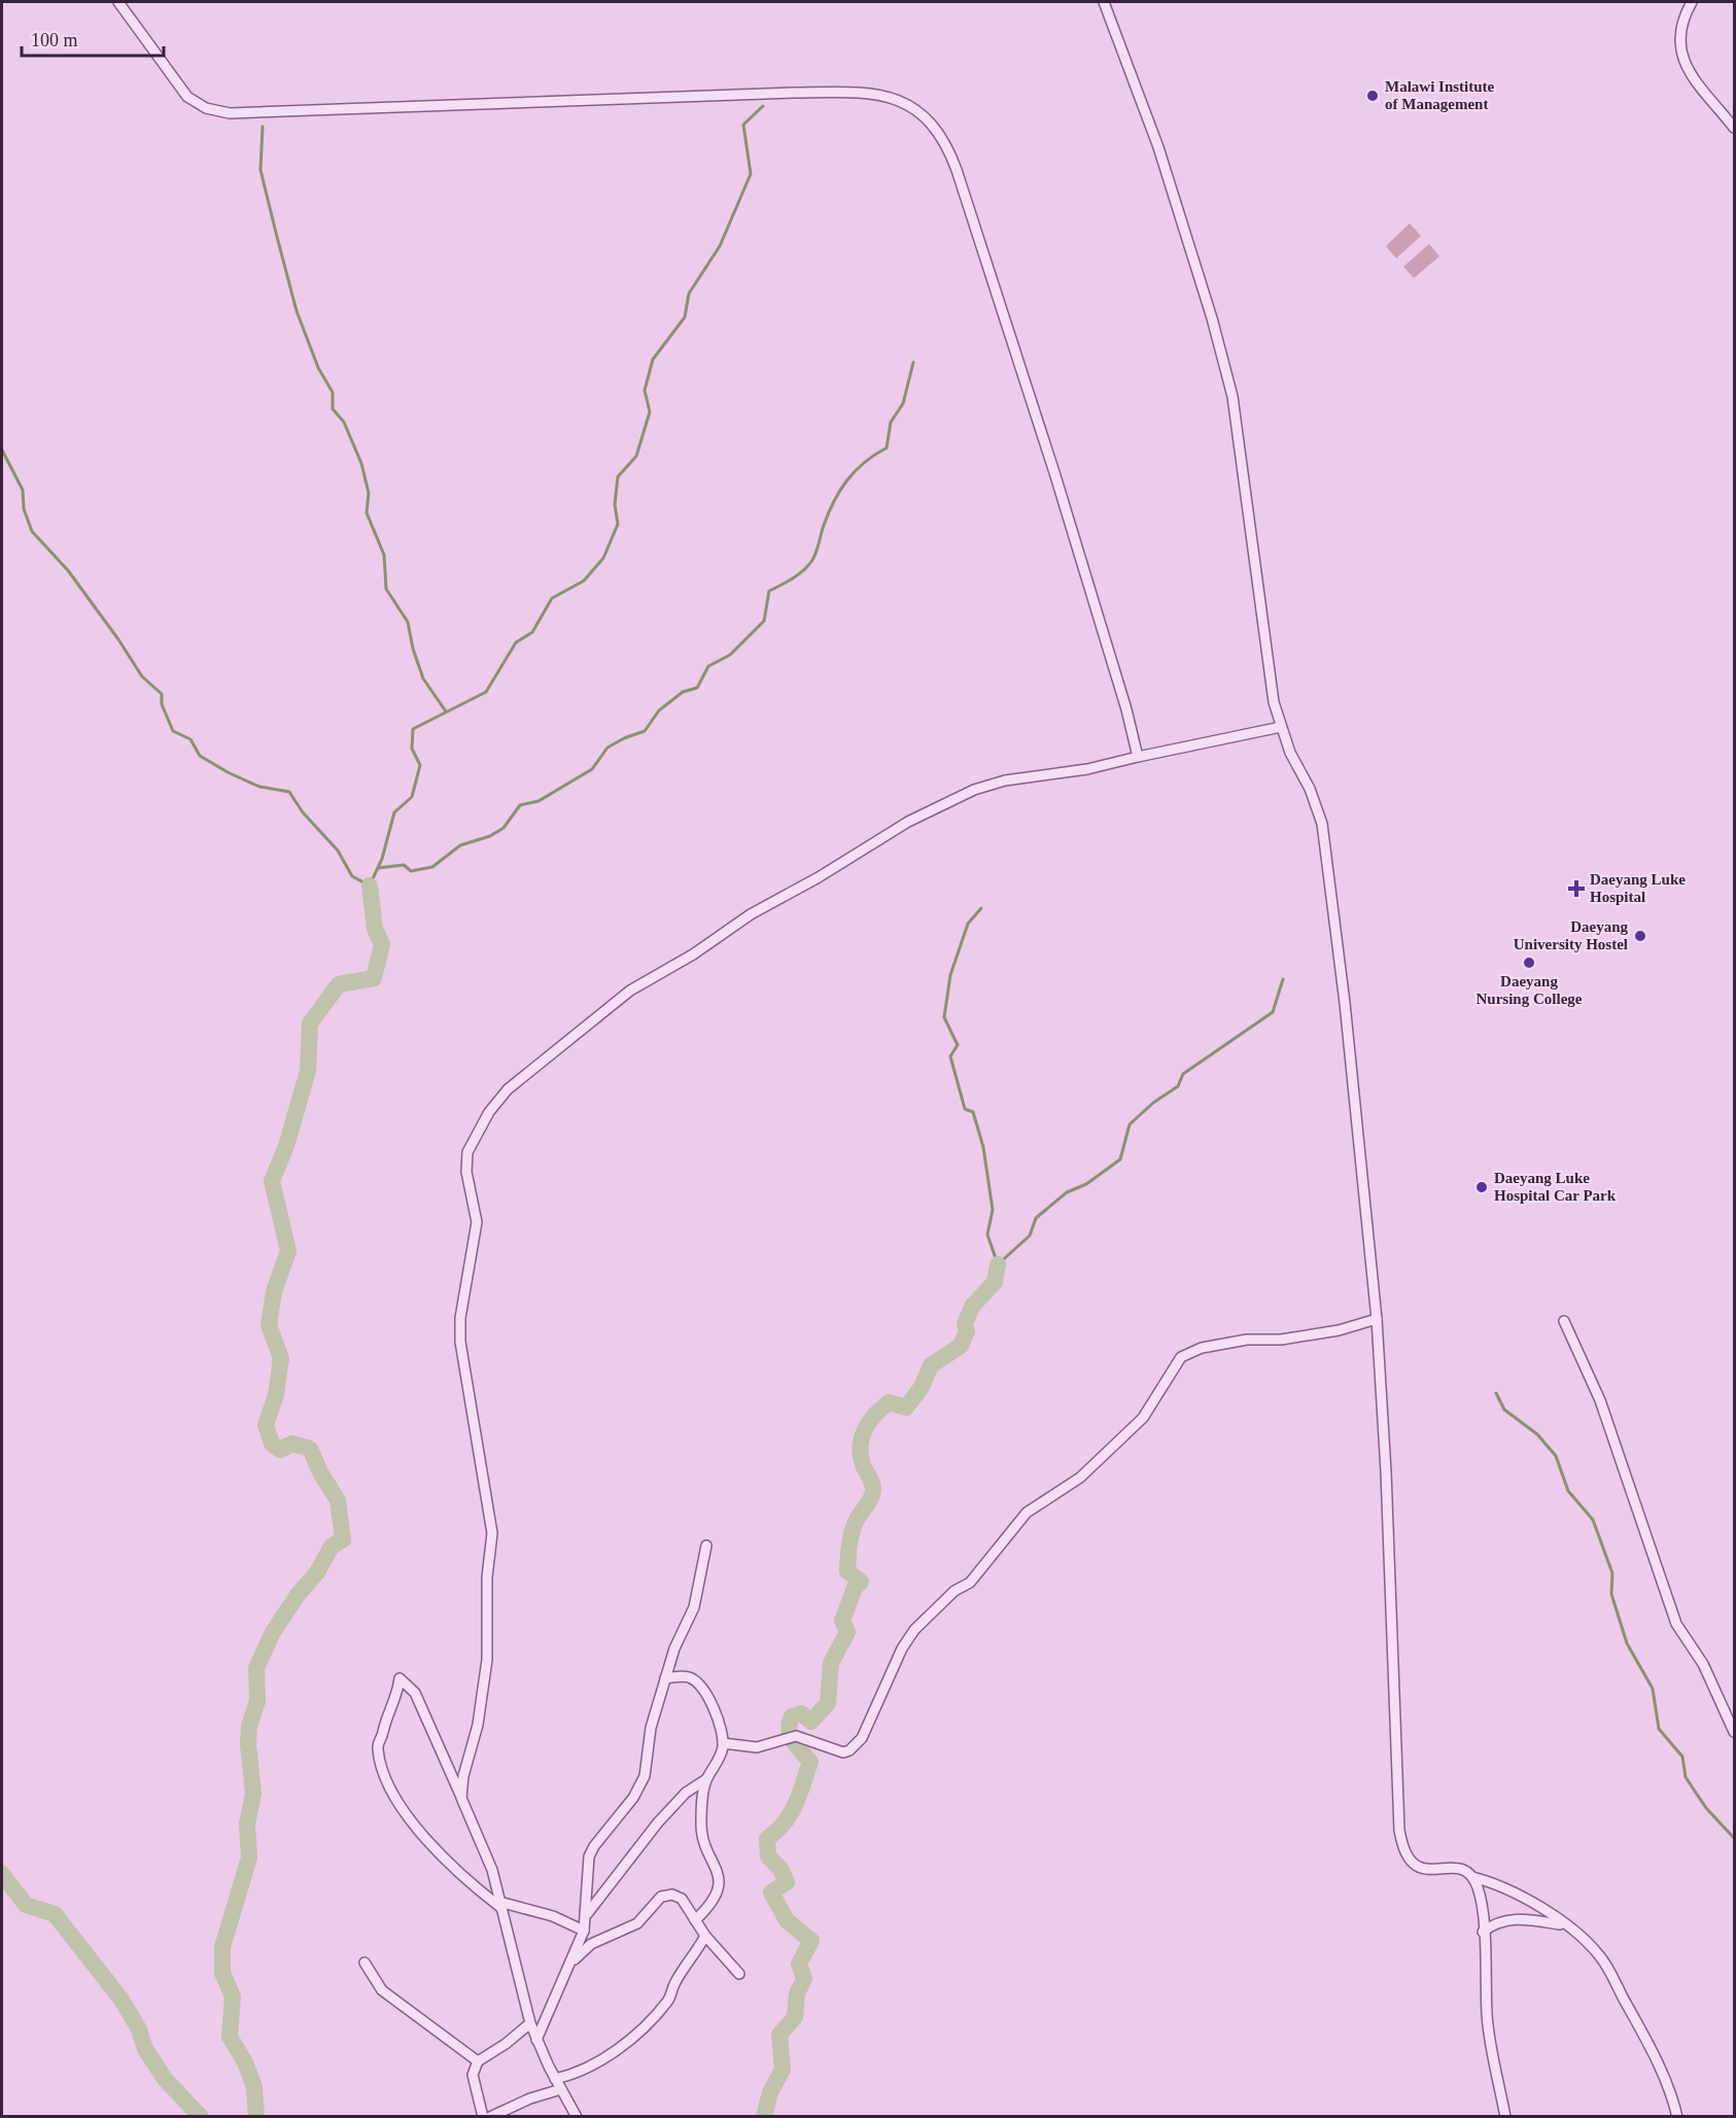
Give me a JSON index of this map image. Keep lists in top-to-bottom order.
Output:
{
  "places": {
    "other": [
      "Malawi Institute of Management",
      "Daeyang University Hostel",
      "Daeyang Nursing College",
      "Daeyang Luke Hospital Car Park"
    ],
    "health": ["Daeyang Luke Hospital"]
  },
  "scale_bar": "100 m"
}
